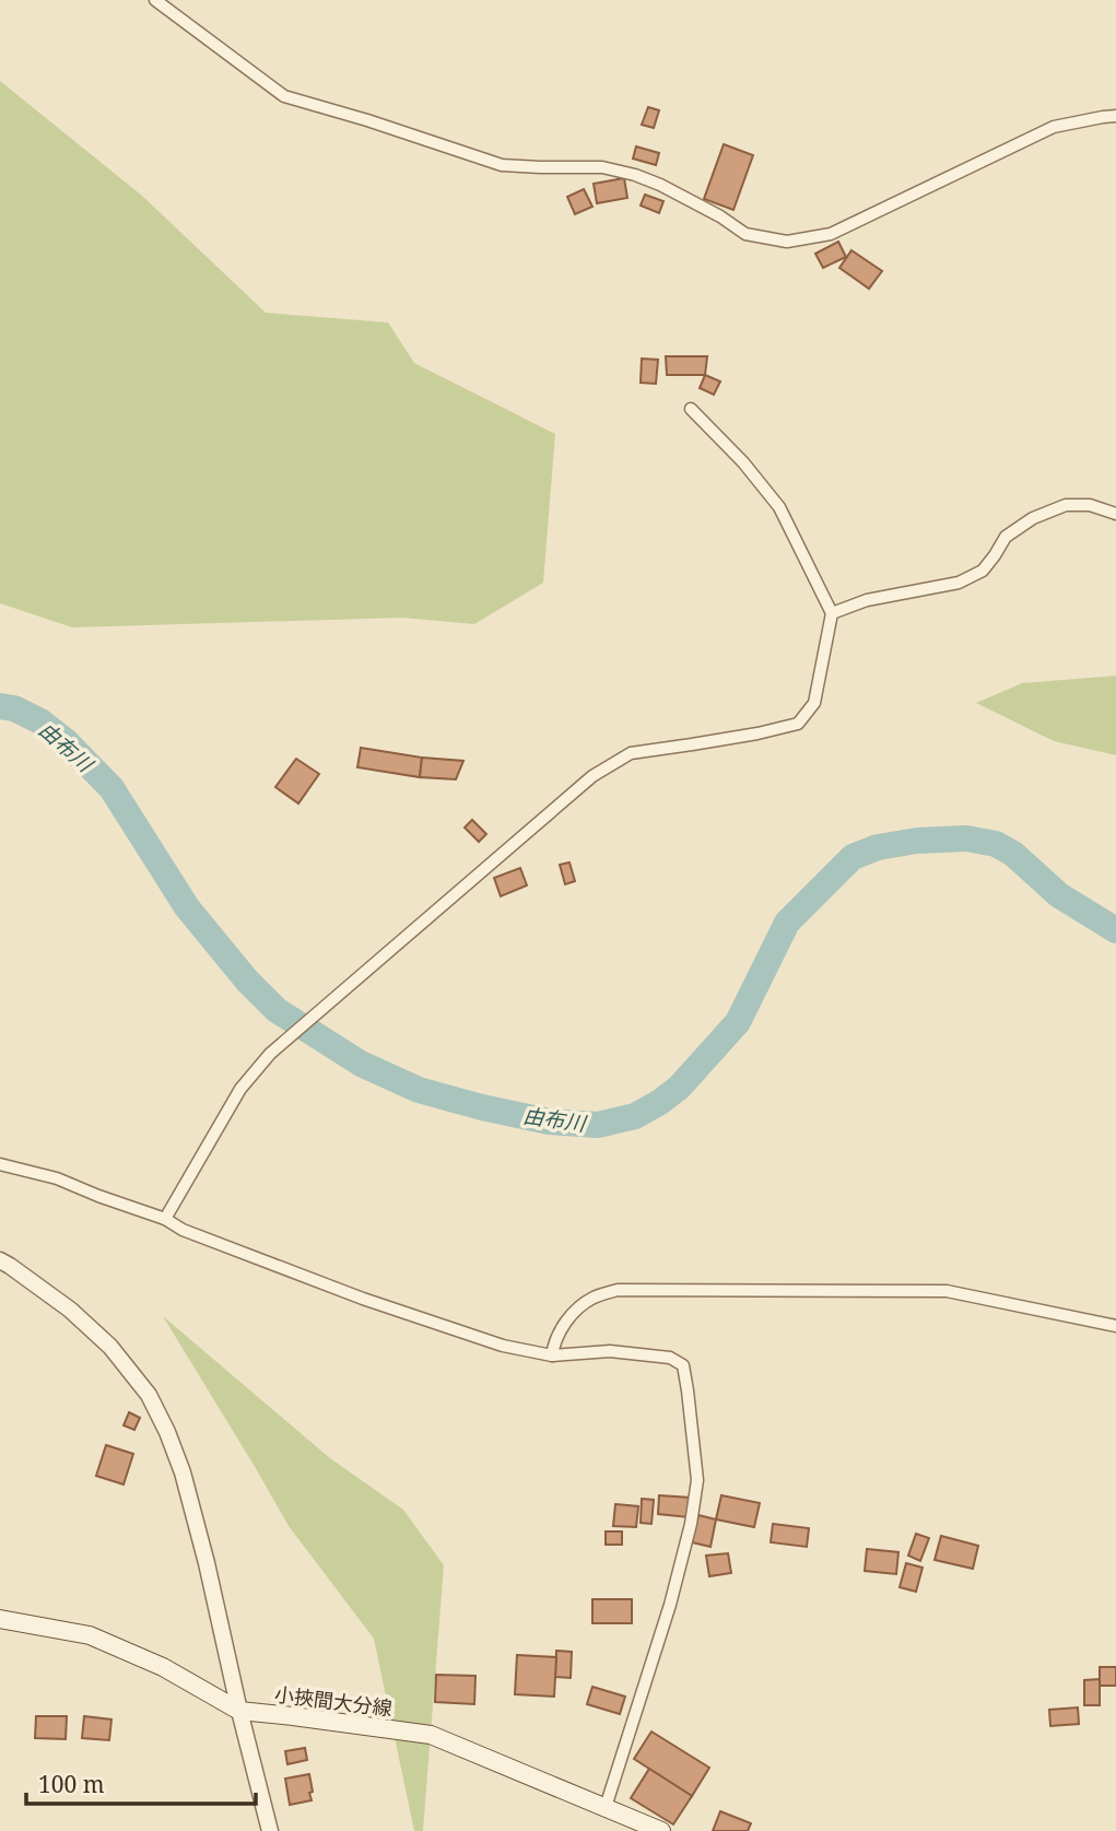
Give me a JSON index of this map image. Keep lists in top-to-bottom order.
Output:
{
  "streets": {
    "main road": ["小挾間大分線"]
  },
  "water": ["由布川"],
  "scale_bar": "100 m"
}
